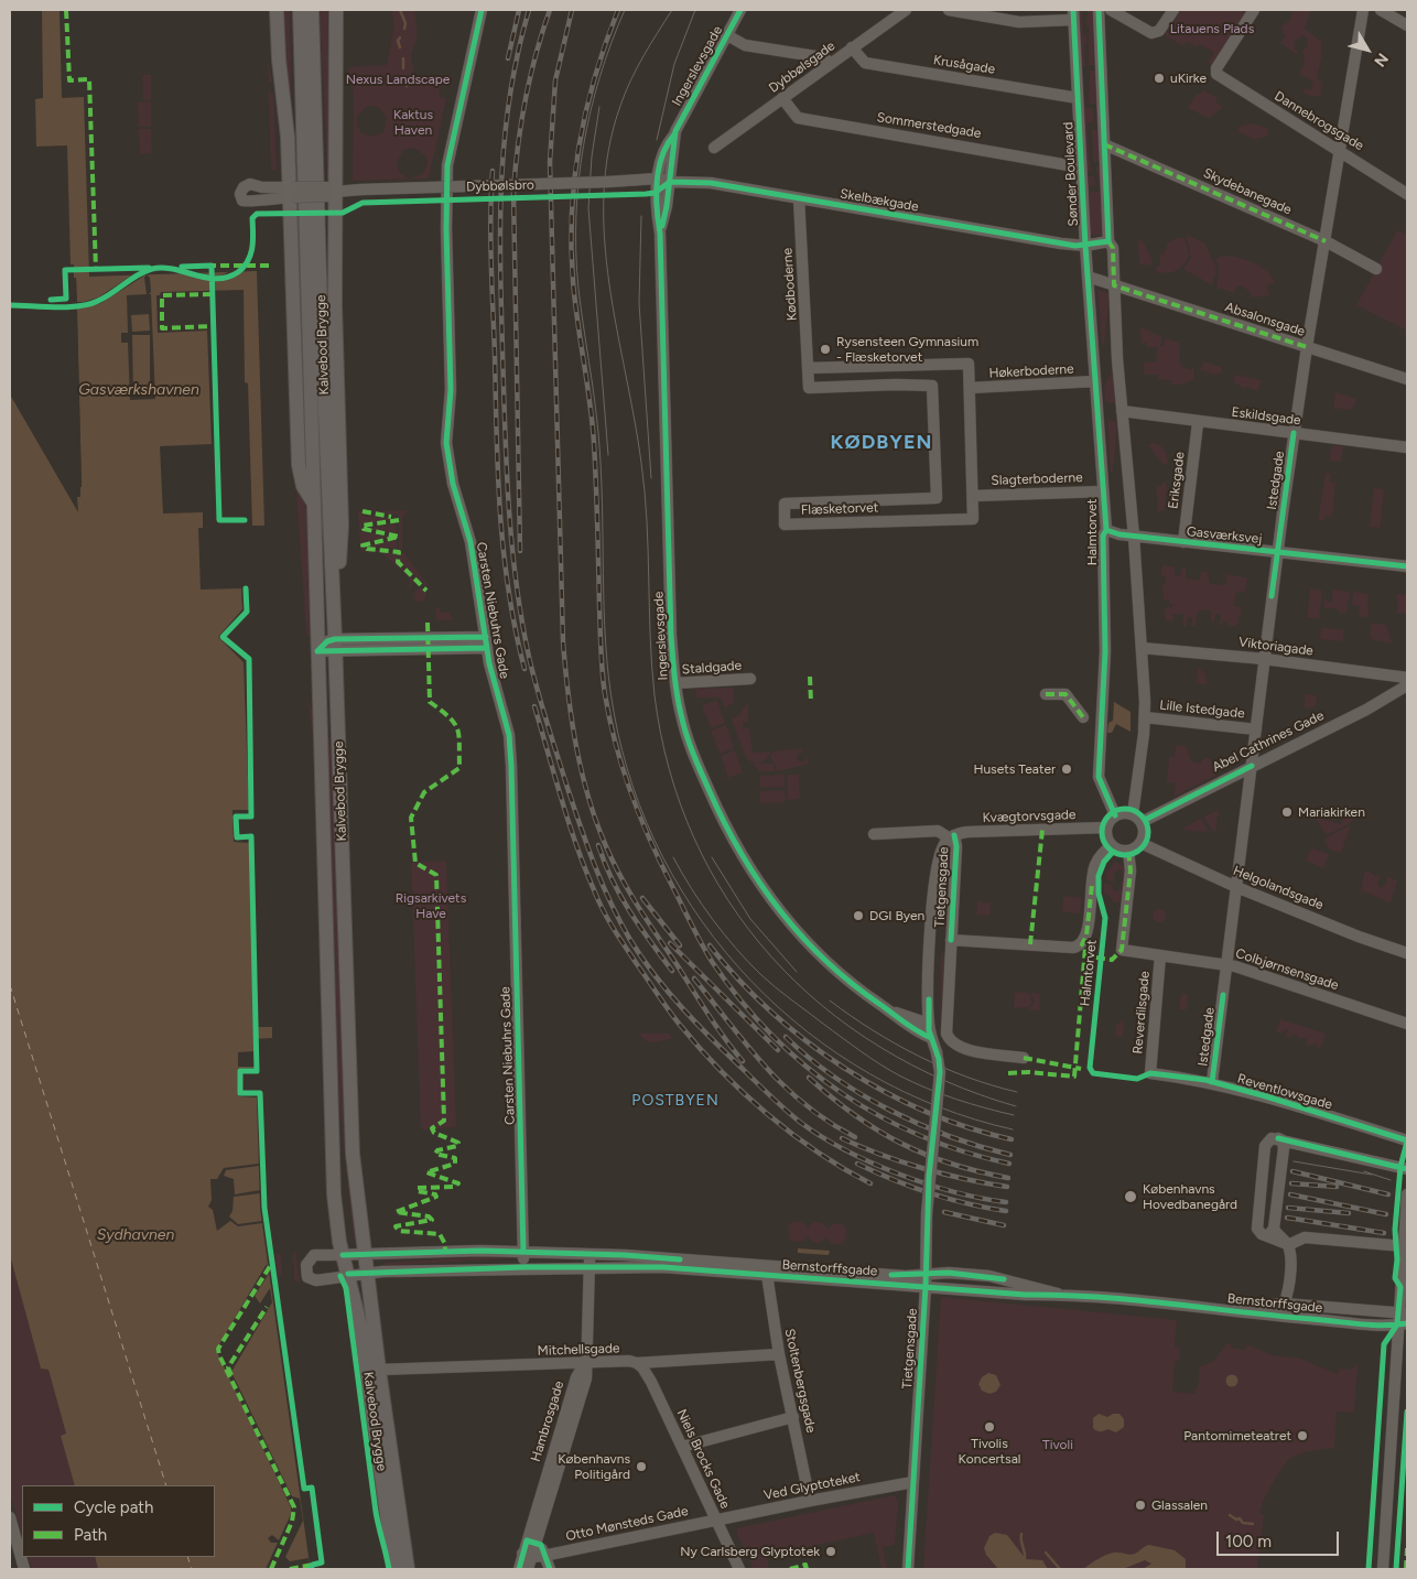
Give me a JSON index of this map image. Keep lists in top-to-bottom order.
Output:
{
  "streets": {
    "main road": ["Kalvebod Brygge"],
    "street": [
      "Krusågade",
      "Ingerslevsgade",
      "Dybbølsgade",
      "Dannebrogsgade",
      "Sommerstedgade",
      "Sønder Boulevard",
      "Dybbølsbro",
      "Skydebanegade",
      "Skelbækgade",
      "Kødboderne",
      "Absalonsgade",
      "Høkerboderne",
      "Eskildsgade",
      "Slagterboderne",
      "Eriksgade",
      "Istedgade",
      "Flæsketorvet",
      "Halmtorvet",
      "Gasværksvej",
      "Carsten Niebuhrs Gade",
      "Viktoriagade",
      "Staldgade",
      "Lille Istedgade",
      "Abel Cathrines Gade",
      "Kvægtorvsgade",
      "Tietgensgade",
      "Helgolandsgade",
      "Colbjørnsensgade",
      "Reverdilsgade",
      "Reventlowsgade",
      "Bernstorffsgade",
      "Mitchellsgade",
      "Stoltenbergsgade",
      "Hambrosgade",
      "Niels Brocks Gade",
      "Ved Glyptoteket",
      "Otto Mønsteds Gade"
    ]
  },
  "crossings": [
    ["Krusågade", "Dybbølsgade"],
    ["Krusågade", "Sønder Boulevard"],
    ["Ingerslevsgade", "Dybbølsbro"],
    ["Ingerslevsgade", "Skelbækgade"],
    ["Ingerslevsgade", "Staldgade"],
    ["Ingerslevsgade", "Tietgensgade"],
    ["Dybbølsgade", "Sommerstedgade"],
    ["Dannebrogsgade", "Istedgade"],
    ["Sommerstedgade", "Sønder Boulevard"],
    ["Sønder Boulevard", "Skelbækgade"],
    ["Sønder Boulevard", "Halmtorvet"],
    ["Dybbølsbro", "Skelbækgade"],
    ["Skydebanegade", "Istedgade"],
    ["Skelbækgade", "Kødboderne"],
    ["Skelbækgade", "Halmtorvet"],
    ["Kødboderne", "Flæsketorvet"],
    ["Absalonsgade", "Istedgade"],
    ["Absalonsgade", "Halmtorvet"],
    ["Kalvebod Brygge", "Bernstorffsgade"],
    ["Kalvebod Brygge", "Mitchellsgade"],
    ["Høkerboderne", "Flæsketorvet"],
    ["Høkerboderne", "Halmtorvet"],
    ["Eskildsgade", "Eriksgade"],
    ["Eskildsgade", "Istedgade"],
    ["Slagterboderne", "Flæsketorvet"],
    ["Slagterboderne", "Halmtorvet"],
    ["Eriksgade", "Gasværksvej"],
    ["Istedgade", "Gasværksvej"],
    ["Istedgade", "Viktoriagade"],
    ["Istedgade", "Lille Istedgade"],
    ["Istedgade", "Abel Cathrines Gade"],
    ["Istedgade", "Helgolandsgade"],
    ["Istedgade", "Colbjørnsensgade"],
    ["Istedgade", "Reventlowsgade"],
    ["Halmtorvet", "Gasværksvej"],
    ["Halmtorvet", "Abel Cathrines Gade"],
    ["Halmtorvet", "Kvægtorvsgade"],
    ["Halmtorvet", "Tietgensgade"],
    ["Halmtorvet", "Helgolandsgade"],
    ["Halmtorvet", "Colbjørnsensgade"],
    ["Carsten Niebuhrs Gade", "Bernstorffsgade"],
    ["Abel Cathrines Gade", "Kvægtorvsgade"],
    ["Abel Cathrines Gade", "Helgolandsgade"],
    ["Abel Cathrines Gade", "Colbjørnsensgade"],
    ["Kvægtorvsgade", "Tietgensgade"],
    ["Kvægtorvsgade", "Helgolandsgade"],
    ["Kvægtorvsgade", "Colbjørnsensgade"],
    ["Tietgensgade", "Bernstorffsgade"],
    ["Tietgensgade", "Ved Glyptoteket"],
    ["Helgolandsgade", "Colbjørnsensgade"],
    ["Colbjørnsensgade", "Reverdilsgade"],
    ["Reverdilsgade", "Reventlowsgade"],
    ["Bernstorffsgade", "Stoltenbergsgade"],
    ["Bernstorffsgade", "Hambrosgade"],
    ["Mitchellsgade", "Stoltenbergsgade"],
    ["Mitchellsgade", "Hambrosgade"],
    ["Mitchellsgade", "Niels Brocks Gade"],
    ["Stoltenbergsgade", "Ved Glyptoteket"],
    ["Hambrosgade", "Otto Mønsteds Gade"],
    ["Niels Brocks Gade", "Ved Glyptoteket"],
    ["Niels Brocks Gade", "Otto Mønsteds Gade"],
    ["Ved Glyptoteket", "Otto Mønsteds Gade"]
  ],
  "districts": ["KØDBYEN", "POSTBYEN"],
  "water": ["Gasværkshavnen", "Sydhavnen"],
  "parks": [
    "Litauens Plads",
    "Nexus Landscape",
    "Kaktus Haven",
    "Rigsarkivets Have",
    "Tivoli"
  ],
  "places": [
    "uKirke",
    "Rysensteen Gymnasium - Flæsketorvet",
    "Husets Teater",
    "Mariakirken",
    "DGI Byen",
    "Københavns Hovedbanegård",
    "Tivolis Koncertsal",
    "Pantomimeteatret",
    "Københavns Politigård",
    "Glassalen",
    "Ny Carlsberg Glyptotek"
  ],
  "legend": ["Cycle path", "Path"],
  "scale_bar": "100 m",
  "north": "bottom right"
}
